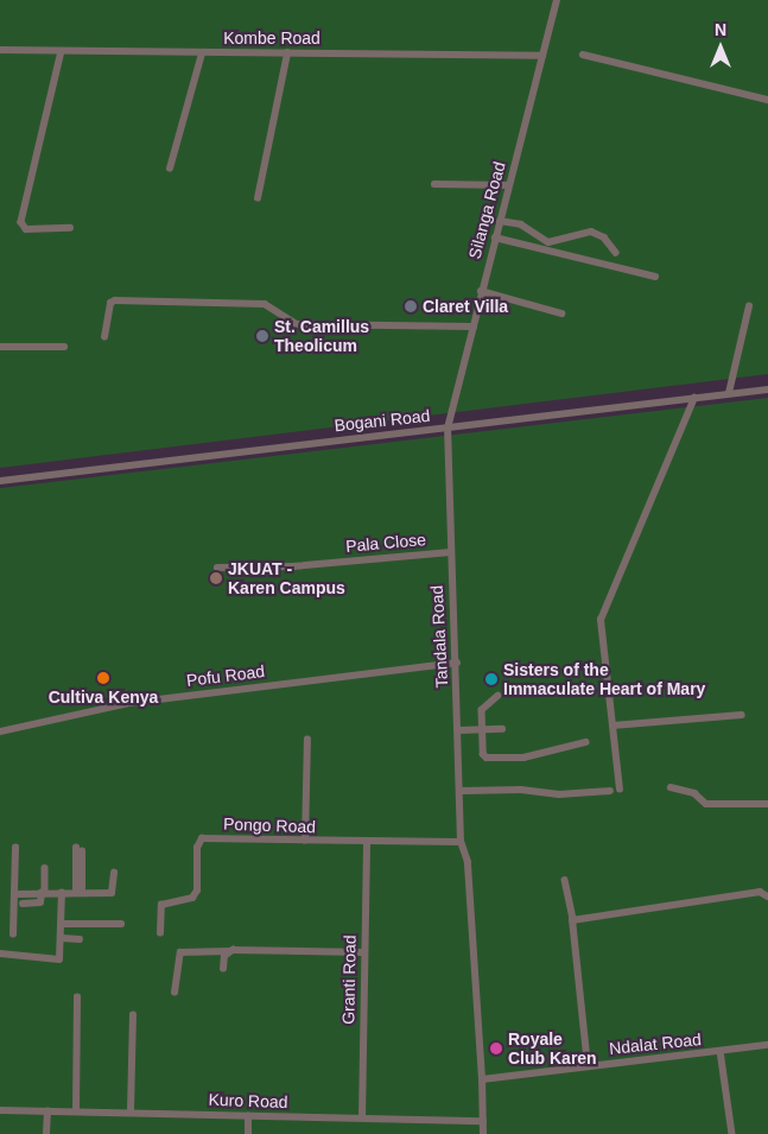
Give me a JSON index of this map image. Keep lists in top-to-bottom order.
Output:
{
  "streets": {
    "street": [
      "Kombe Road",
      "Silanga Road",
      "Bogani Road",
      "Pala Close",
      "Tandala Road",
      "Pofu Road",
      "Pongo Road",
      "Granti Road",
      "Ndalat Road",
      "Kuro Road"
    ]
  },
  "crossings": [
    ["Kombe Road", "Silanga Road"],
    ["Silanga Road", "Bogani Road"],
    ["Silanga Road", "Tandala Road"],
    ["Bogani Road", "Tandala Road"],
    ["Pala Close", "Tandala Road"],
    ["Tandala Road", "Pofu Road"],
    ["Tandala Road", "Pongo Road"],
    ["Tandala Road", "Ndalat Road"],
    ["Tandala Road", "Kuro Road"],
    ["Pongo Road", "Granti Road"],
    ["Granti Road", "Kuro Road"]
  ],
  "places": [
    "Claret Villa",
    "St. Camillus Theolicum",
    "JKUAT - Karen Campus",
    "Cultiva Kenya",
    "Sisters of the Immaculate Heart of Mary",
    "Royale Club Karen"
  ],
  "north": "top"
}
